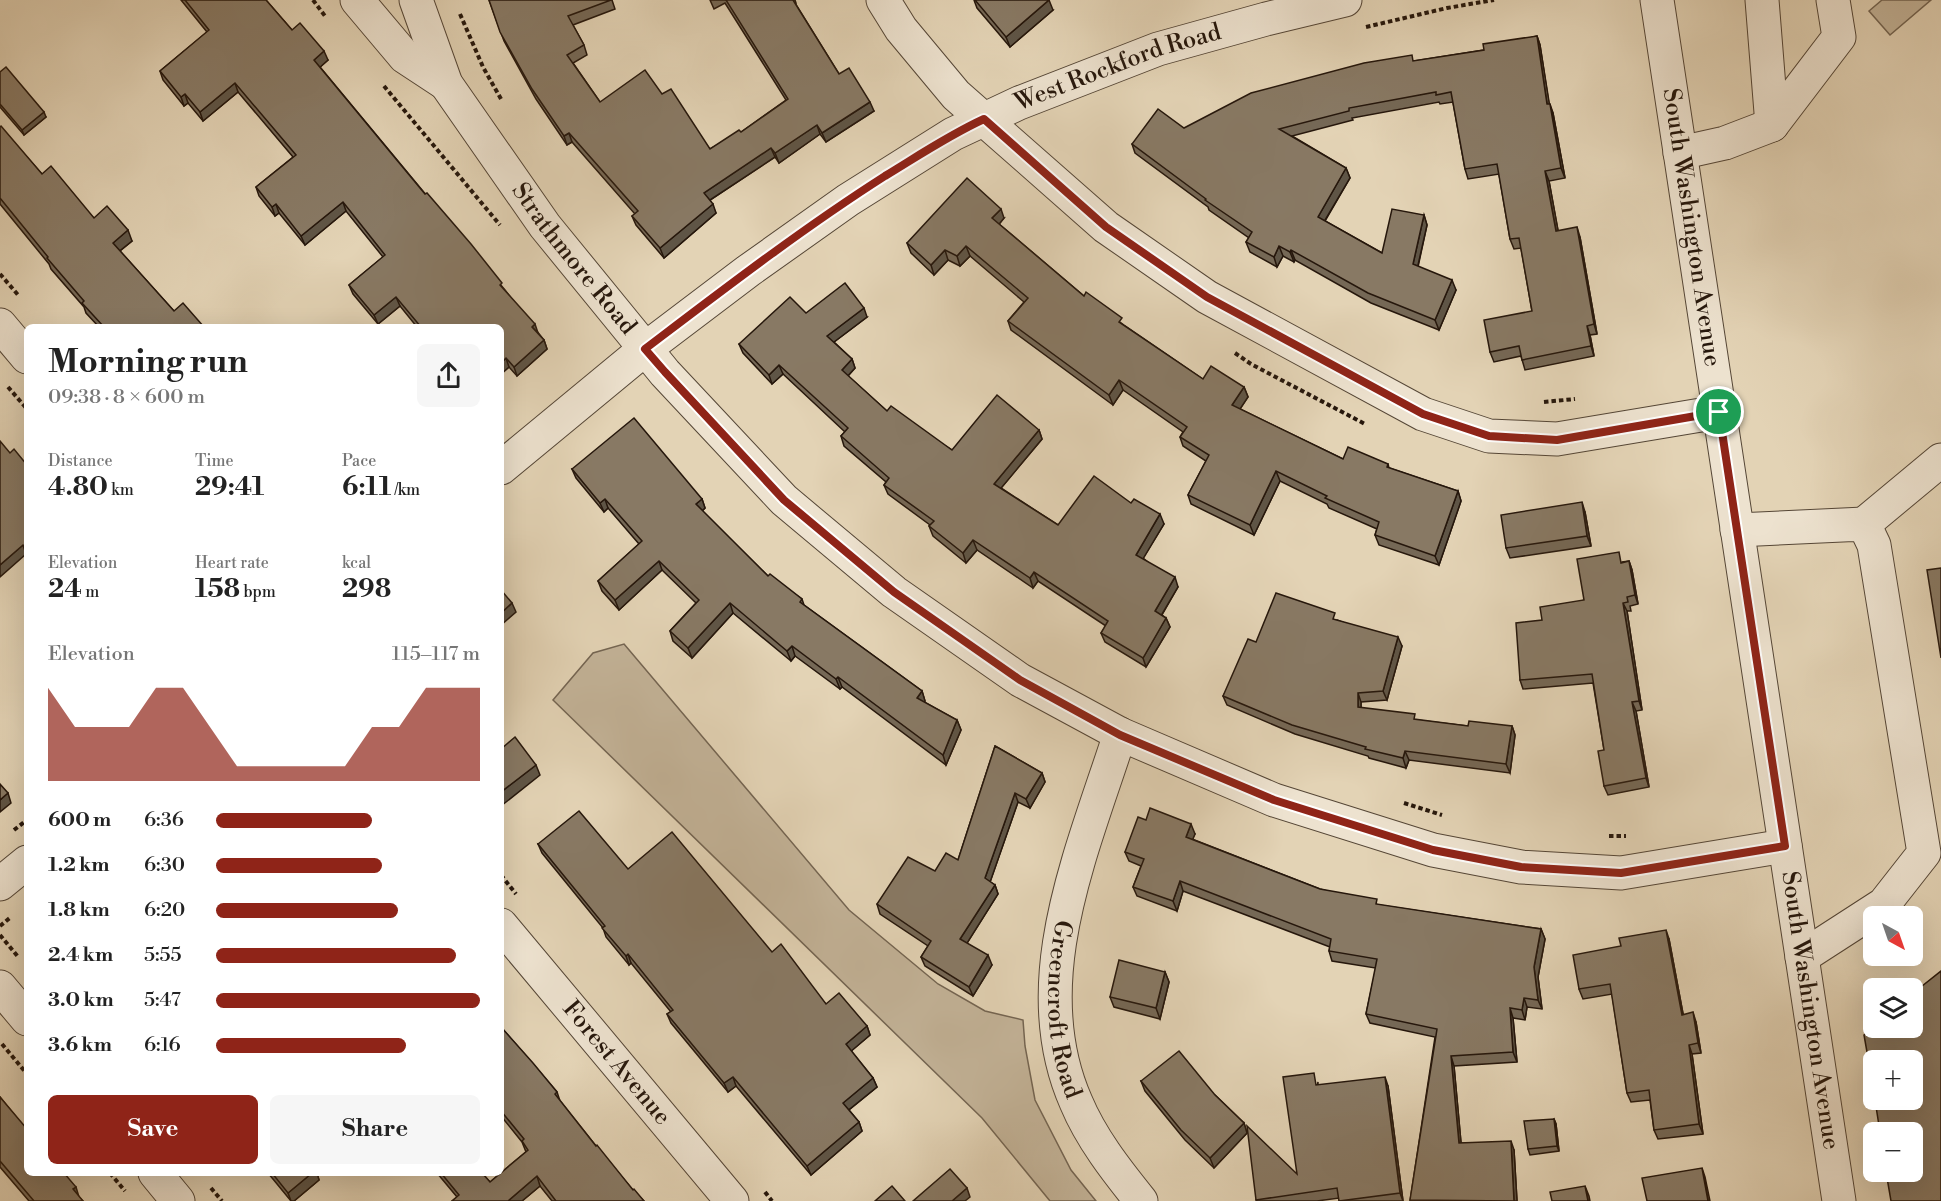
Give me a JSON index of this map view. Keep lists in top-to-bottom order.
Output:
{
  "streets": {
    "street": [
      "West Rockford Road",
      "South Washington Avenue",
      "Strathmore Road",
      "Greencroft Road",
      "Forest Avenue"
    ]
  },
  "crossings": [
    ["West Rockford Road", "Strathmore Road"],
    ["South Washington Avenue", "Strathmore Road"],
    ["Strathmore Road", "Greencroft Road"]
  ],
  "north": "bottom right",
  "page": {
    "heading": ["Morning run", "09:38 · 8 × 600 m"],
    "stats": [
      ["Distance", "4.80 km"],
      ["Time", "29:41"],
      ["Pace", "6:11 /km"],
      ["Elevation", "24 m"],
      ["Heart rate", "158 bpm"],
      ["kcal", "298"]
    ],
    "chart": ["Elevation", "115–117 m"],
    "list": [
      {
        "name": "600 m",
        "note": "6:36"
      },
      {
        "name": "1.2 km",
        "note": "6:30"
      },
      {
        "name": "1.8 km",
        "note": "6:20"
      },
      {
        "name": "2.4 km",
        "note": "5:55"
      },
      {
        "name": "3.0 km",
        "note": "5:47"
      },
      {
        "name": "3.6 km",
        "note": "6:16"
      }
    ],
    "map_buttons": ["+", "−"],
    "buttons": ["Save", "Share"]
  }
}
